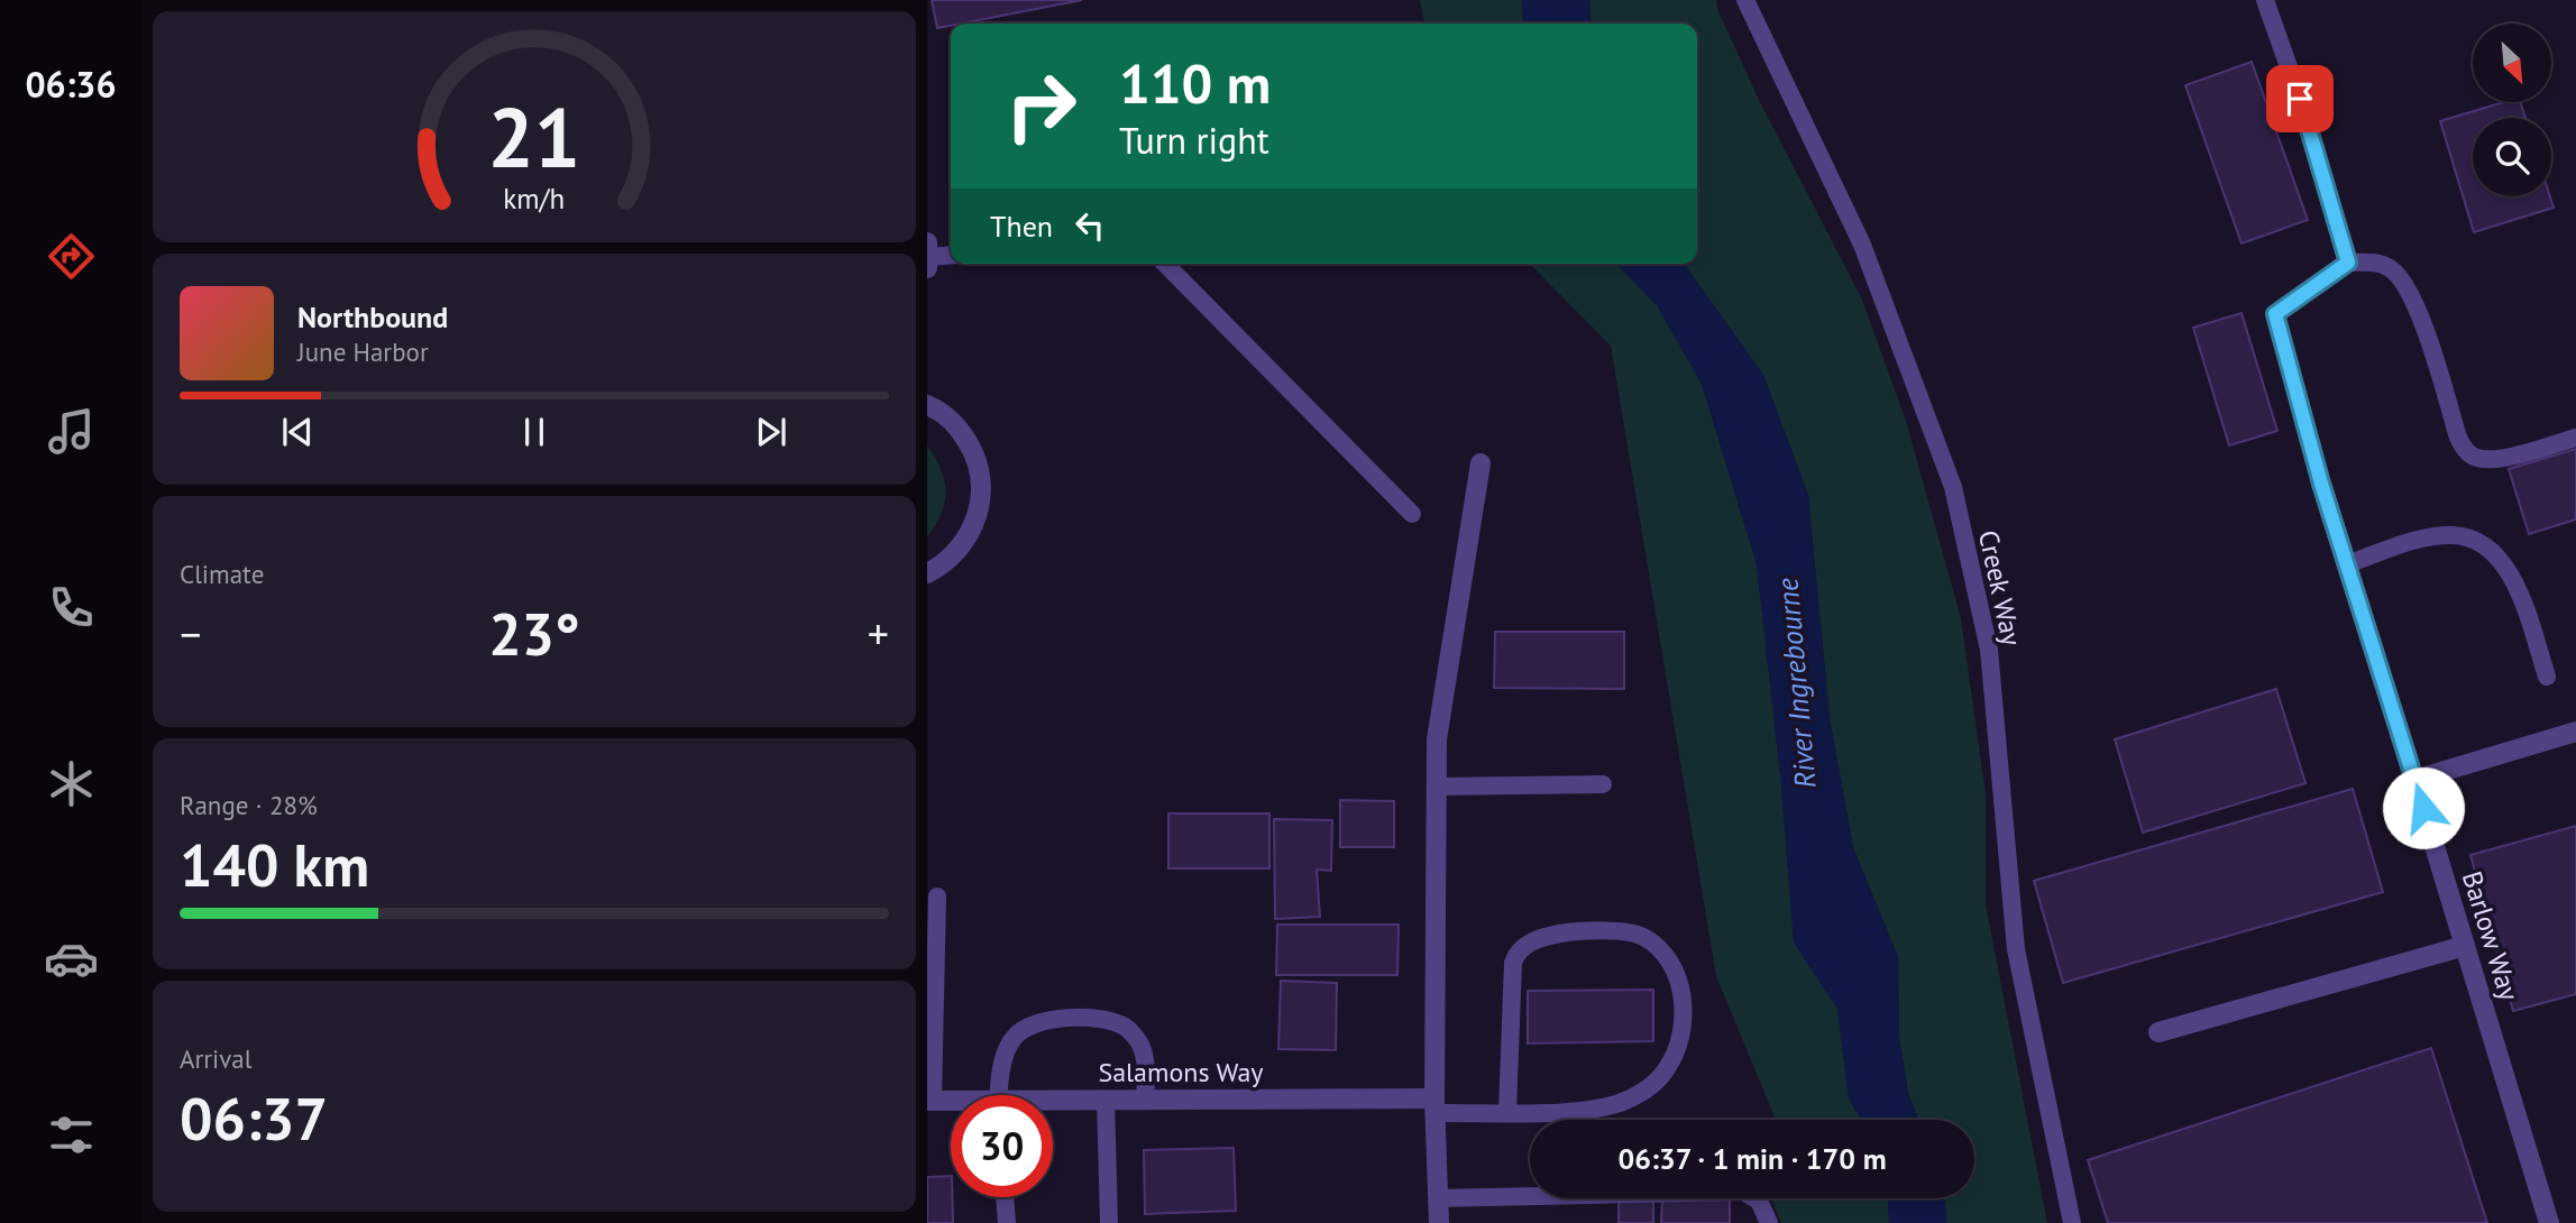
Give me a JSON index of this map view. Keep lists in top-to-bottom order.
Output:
{
  "streets": {
    "street": ["Barlow Way", "Salamons Way"],
    "lane": ["Creek Way"]
  },
  "water": ["River Ingrebourne"],
  "north": "bottom right",
  "page": {
    "tabs": "06:36",
    "turn": ["110 m", "Turn right"],
    "then": "Then",
    "song": ["Northbound", "June Harbor"],
    "tile": [
      "Climate",
      ["Range · 28%", "140 km"],
      ["Arrival", "06:37"]
    ],
    "heat": ["−", "23°", "+"],
    "limit": "30",
    "trip": "06:37 · 1 min · 170 m",
    "gauge": ["21", "km/h"]
  }
}
